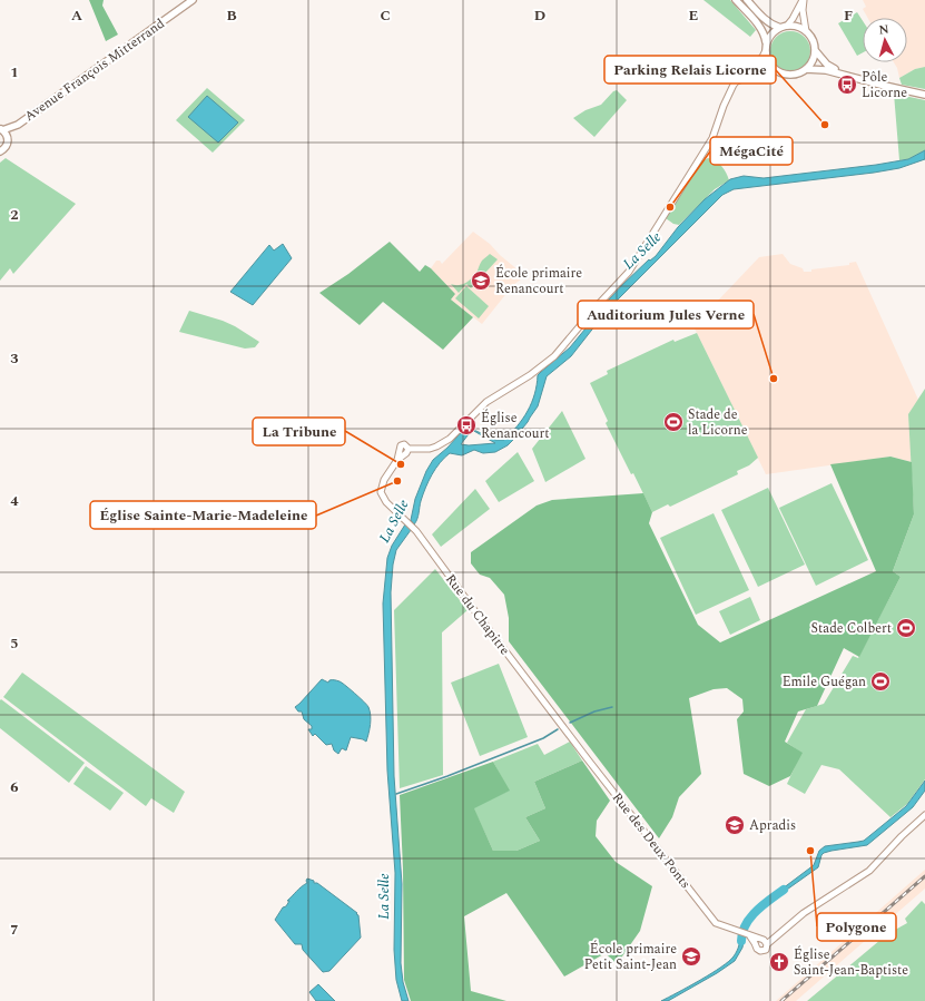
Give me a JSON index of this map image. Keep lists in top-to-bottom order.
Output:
{
  "streets": {
    "main road": ["Avenue François Mitterrand"],
    "street": ["Rue du Chapitre", "Rue des Deux Ponts"]
  },
  "crossings": [
    ["Rue du Chapitre", "Rue des Deux Ponts"]
  ],
  "water": ["La Selle"],
  "places": {
    "bus stop": ["Pôle Licorne", "Église Renancourt"],
    "other": [
      "Parking Relais Licorne",
      "MégaCité",
      "Auditorium Jules Verne",
      "La Tribune",
      "Église Sainte-Marie-Madeleine",
      "Polygone"
    ],
    "school or university": ["École primaire Renancourt", "Apradis", "École primaire Petit Saint-Jean"],
    "sports": ["Stade de la Licorne", "Stade Colbert", "Emile Guégan"],
    "church": ["Église Saint-Jean-Baptiste"]
  },
  "north": "top",
  "grid": {
    "columns": [
      "A",
      "B",
      "C",
      "D",
      "E",
      "F"
    ],
    "rows": [
      "1",
      "2",
      "3",
      "4",
      "5",
      "6",
      "7"
    ]
  }
}
